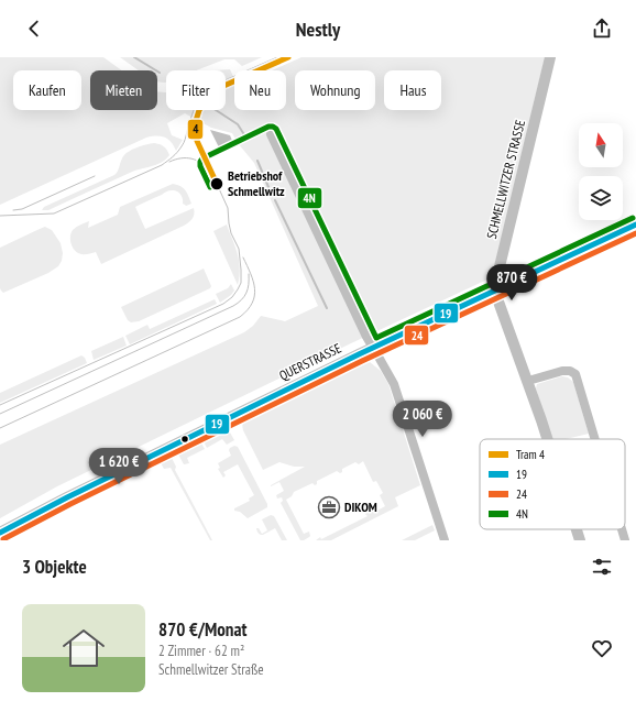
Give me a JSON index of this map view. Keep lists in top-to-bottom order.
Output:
{
  "streets": {
    "street": ["SCHMELLWITZER STRASSE", "QUERSTRASSE"]
  },
  "crossings": [
    ["SCHMELLWITZER STRASSE", "QUERSTRASSE"]
  ],
  "places": {
    "other": ["Betriebshof Schmellwitz"],
    "office": ["DIKOM"]
  },
  "lines": [
    "tram line 4",
    "transit line 4N",
    "transit line 19",
    "transit line 24"
  ],
  "legend": [
    "Tram 4",
    "19",
    "24",
    "4N"
  ],
  "north": "top",
  "page": {
    "header": "Nestly",
    "chip": [
      "Kaufen",
      "Mieten",
      "Filter",
      "Neu",
      "Wohnung",
      "Haus"
    ],
    "price": ["870 €", "2 060 €", "1 620 €"],
    "heading": "3 Objekte",
    "list": [
      {
        "name": "870 €/Monat",
        "note": "2 Zimmer · 62 m² · Schmellwitzer Straße"
      }
    ]
  }
}
